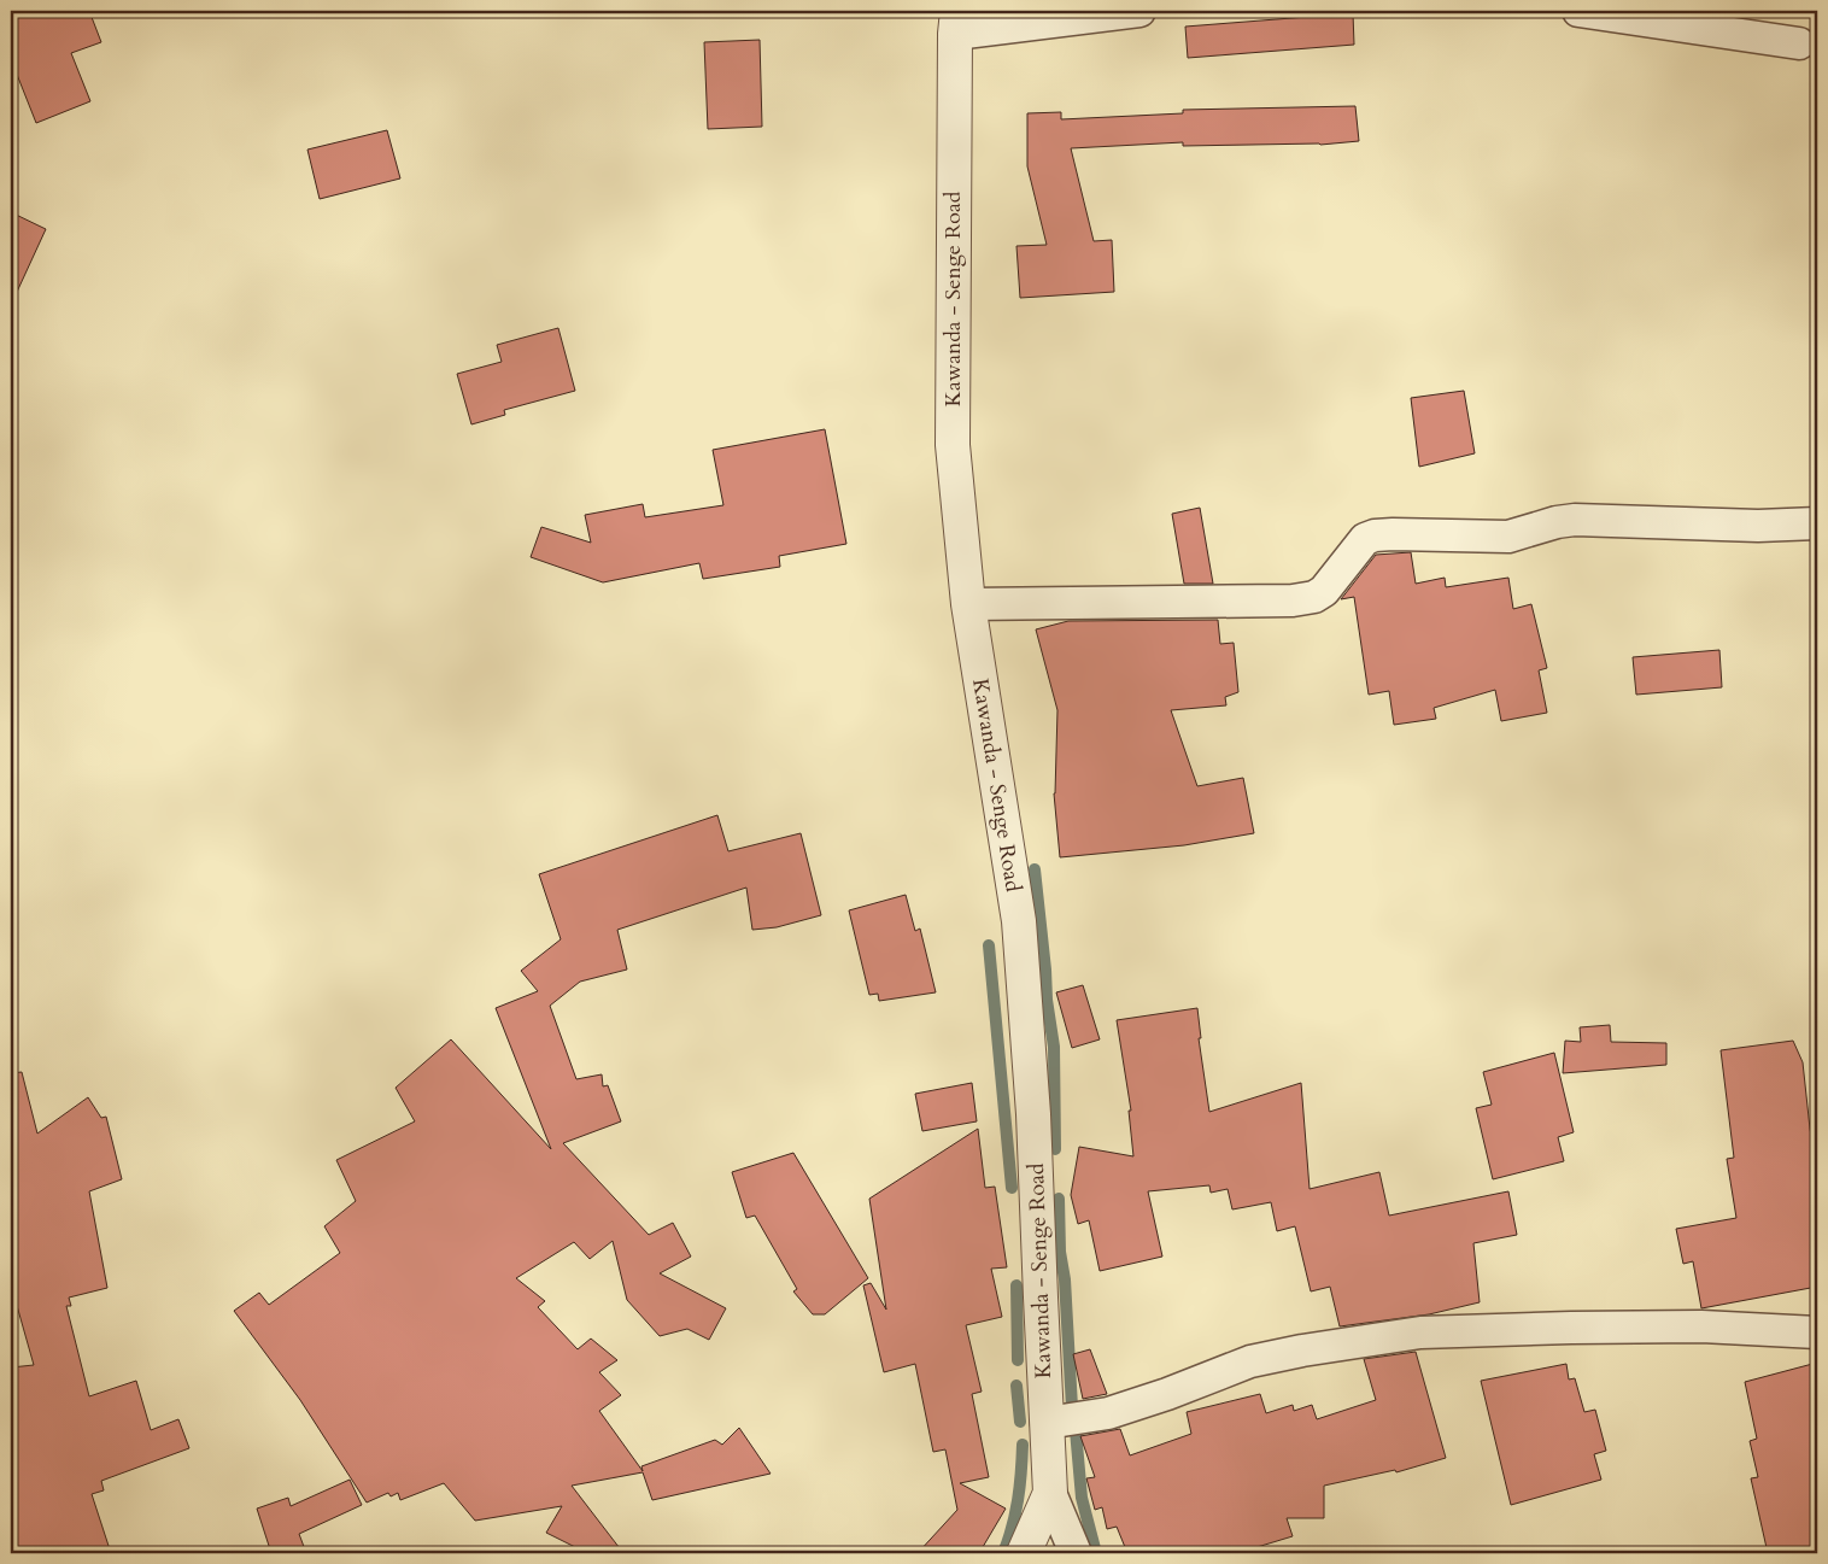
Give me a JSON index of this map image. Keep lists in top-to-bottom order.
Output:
{
  "streets": {
    "street": ["Kawanda - Senge Road"]
  }
}
